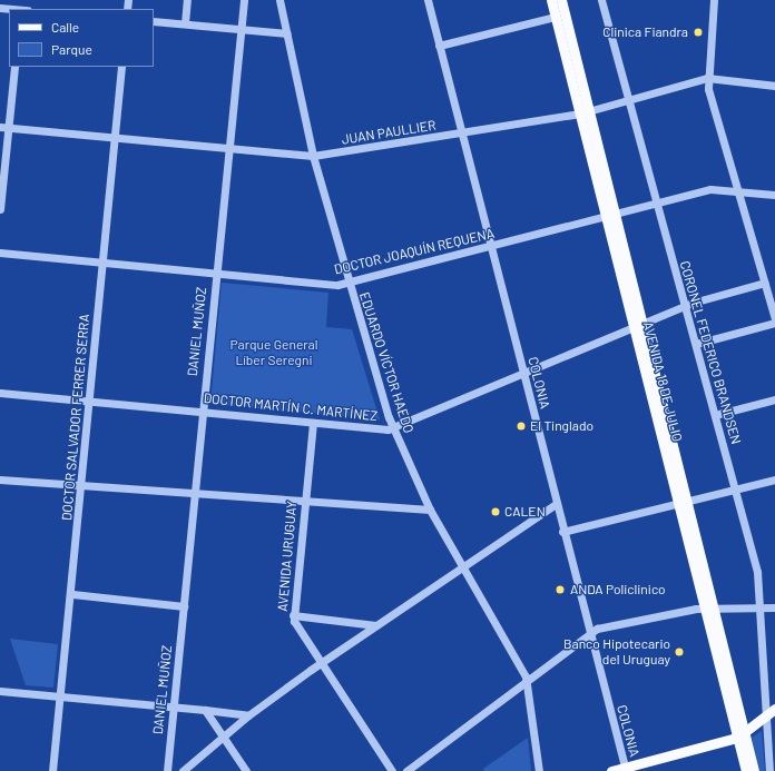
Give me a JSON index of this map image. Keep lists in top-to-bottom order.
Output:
{
  "streets": {
    "main road": ["AVENIDA 18 DE JULIO"],
    "street": [
      "JUAN PAULLIER",
      "DOCTOR JOAQUÍN REQUENA",
      "DANIEL MUÑOZ",
      "CORONEL FEDERICO BRANDSEN",
      "EDUARDO VÍCTOR HAEDO",
      "COLONIA",
      "DOCTOR MARTÍN C. MARTÍNEZ",
      "DOCTOR SALVADOR FERRER SERRA",
      "AVENIDA URUGUAY"
    ]
  },
  "crossings": [
    ["JUAN PAULLIER", "DANIEL MUÑOZ"],
    ["JUAN PAULLIER", "CORONEL FEDERICO BRANDSEN"],
    ["JUAN PAULLIER", "EDUARDO VÍCTOR HAEDO"],
    ["JUAN PAULLIER", "AVENIDA 18 DE JULIO"],
    ["JUAN PAULLIER", "COLONIA"],
    ["JUAN PAULLIER", "DOCTOR SALVADOR FERRER SERRA"],
    ["DOCTOR JOAQUÍN REQUENA", "DANIEL MUÑOZ"],
    ["DOCTOR JOAQUÍN REQUENA", "CORONEL FEDERICO BRANDSEN"],
    ["DOCTOR JOAQUÍN REQUENA", "EDUARDO VÍCTOR HAEDO"],
    ["DOCTOR JOAQUÍN REQUENA", "AVENIDA 18 DE JULIO"],
    ["DOCTOR JOAQUÍN REQUENA", "COLONIA"],
    ["DOCTOR JOAQUÍN REQUENA", "DOCTOR SALVADOR FERRER SERRA"],
    ["DANIEL MUÑOZ", "DOCTOR MARTÍN C. MARTÍNEZ"],
    ["CORONEL FEDERICO BRANDSEN", "DOCTOR MARTÍN C. MARTÍNEZ"],
    ["EDUARDO VÍCTOR HAEDO", "DOCTOR MARTÍN C. MARTÍNEZ"],
    ["AVENIDA 18 DE JULIO", "DOCTOR MARTÍN C. MARTÍNEZ"],
    ["COLONIA", "DOCTOR MARTÍN C. MARTÍNEZ"],
    ["DOCTOR MARTÍN C. MARTÍNEZ", "DOCTOR SALVADOR FERRER SERRA"],
    ["DOCTOR MARTÍN C. MARTÍNEZ", "AVENIDA URUGUAY"]
  ],
  "parks": ["Parque General Líber Seregni"],
  "places": [
    "Clinica Fiandra",
    "El Tinglado",
    "CALEN",
    "ANDA Policlinico",
    "Banco Hipotecario del Uruguay"
  ],
  "legend": ["Calle", "Parque"]
}
